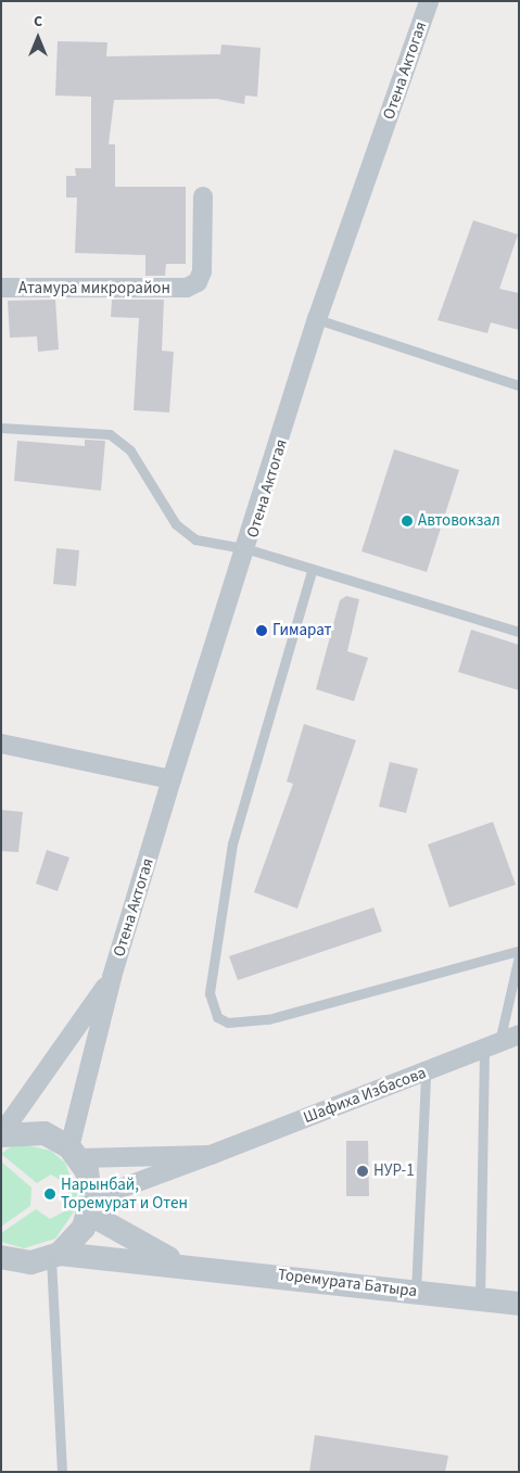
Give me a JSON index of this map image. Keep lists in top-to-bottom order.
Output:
{
  "streets": {
    "street": [
      "Отена Актогая",
      "Атамура микрорайон",
      "Шафиха Избасова",
      "Торемурата Батыра"
    ]
  },
  "places": [
    "Автовокзал",
    "Гимарат",
    "НУР-1",
    "Нарынбай, Торемурат и Отен"
  ],
  "north": "top"
}
